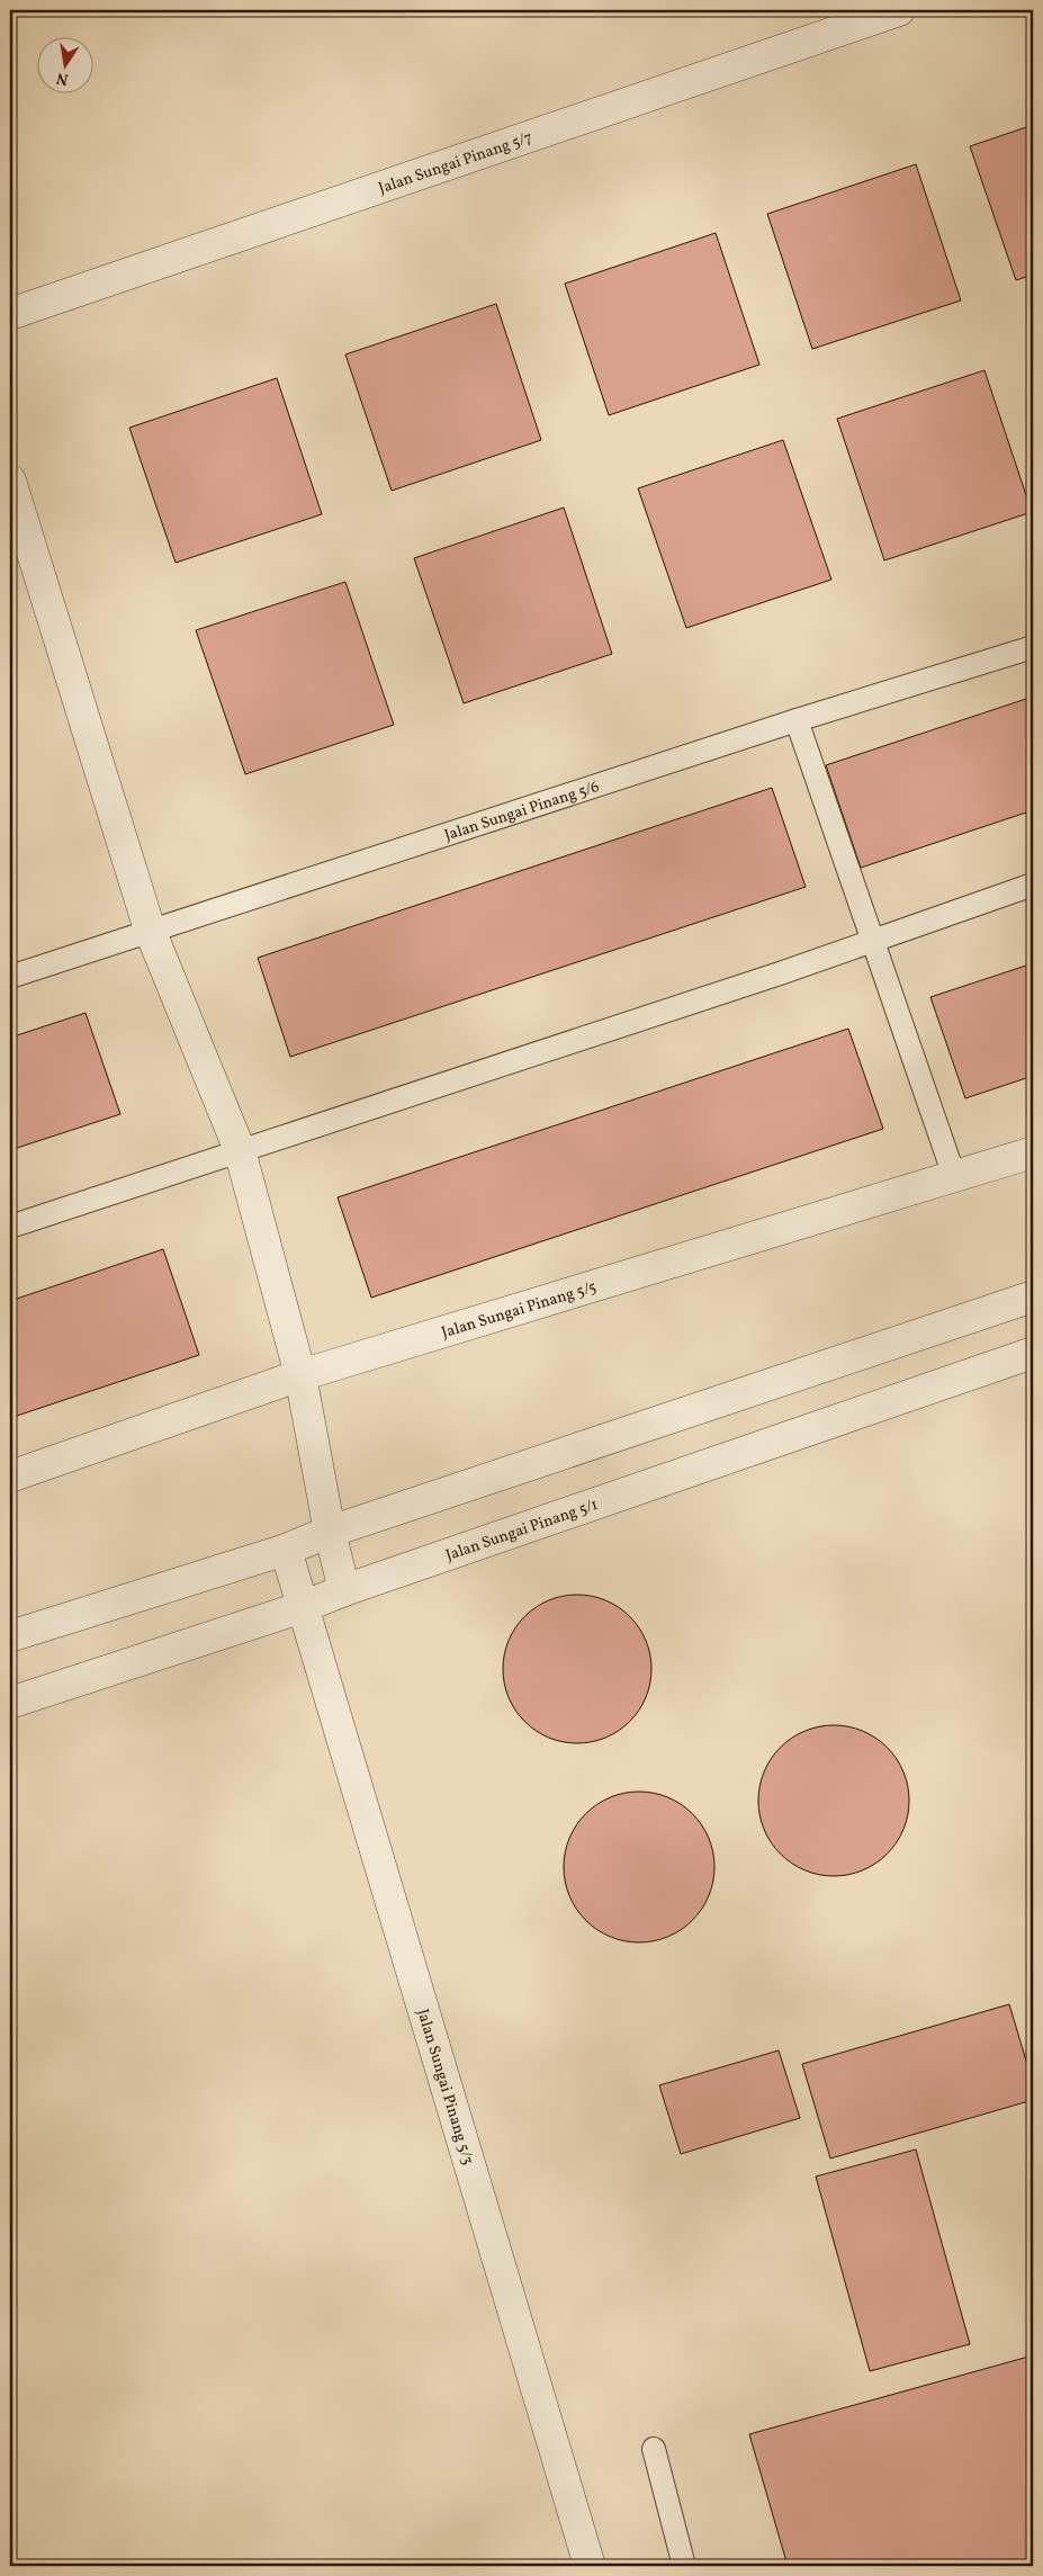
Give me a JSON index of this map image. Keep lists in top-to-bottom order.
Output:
{
  "streets": {
    "street": [
      "Jalan Sungai Pinang 5/7",
      "Jalan Sungai Pinang 5/5",
      "Jalan Sungai Pinang 5/1",
      "Jalan Sungai Pinang 5/3"
    ],
    "lane": ["Jalan Sungai Pinang 5/6"]
  },
  "crossings": [
    ["Jalan Sungai Pinang 5/1", "Jalan Sungai Pinang 5/3"]
  ],
  "north": "bottom"
}
